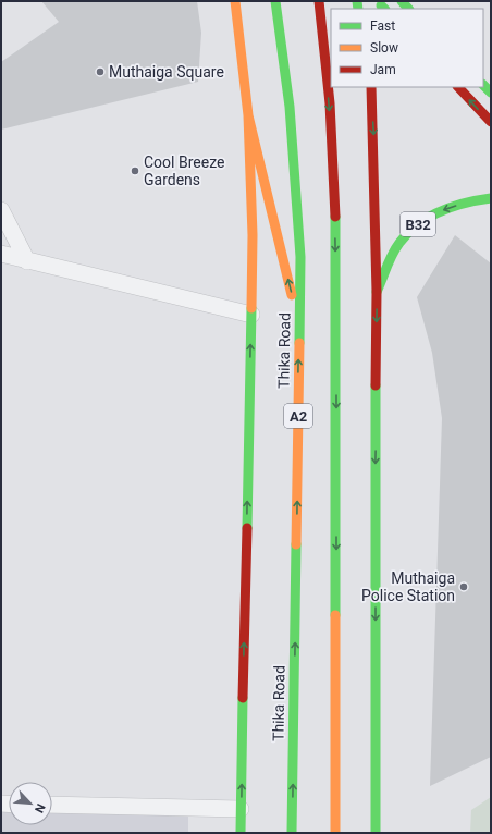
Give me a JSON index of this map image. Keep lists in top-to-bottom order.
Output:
{
  "streets": {
    "main road": ["B32", "Thika Road", "A2"]
  },
  "places": ["Muthaiga Square", "Cool Breeze Gardens", "Muthaiga Police Station"],
  "legend": ["Fast", "Slow", "Jam"],
  "north": "bottom right"
}
